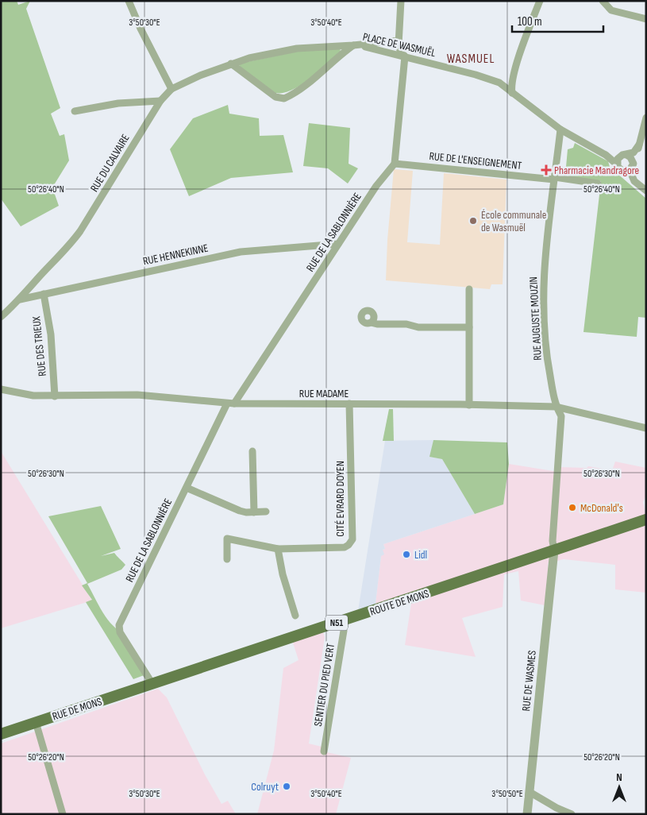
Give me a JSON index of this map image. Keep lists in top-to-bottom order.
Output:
{
  "streets": {
    "main road": ["ROUTE DE MONS", "N51", "RUE DE MONS"],
    "street": [
      "PLACE DE WASMUËL",
      "RUE DE L'ENSEIGNEMENT",
      "RUE DU CALVAIRE",
      "RUE DE LA SABLONNIÈRE",
      "RUE HENNEKINNE",
      "RUE AUGUSTE MOUZIN",
      "RUE DES TRIEUX",
      "RUE MADAME",
      "CITÉ EVRARD DOYEN",
      "RUE DE WASMES",
      "SENTIER DU PIED VERT"
    ]
  },
  "crossings": [
    ["PLACE DE WASMUËL", "RUE AUGUSTE MOUZIN"],
    ["RUE DE L'ENSEIGNEMENT", "RUE DE LA SABLONNIÈRE"],
    ["RUE DE L'ENSEIGNEMENT", "RUE AUGUSTE MOUZIN"],
    ["RUE DU CALVAIRE", "RUE HENNEKINNE"],
    ["RUE DE LA SABLONNIÈRE", "RUE HENNEKINNE"],
    ["RUE DE LA SABLONNIÈRE", "RUE MADAME"],
    ["RUE DE LA SABLONNIÈRE", "ROUTE DE MONS"],
    ["RUE DE LA SABLONNIÈRE", "RUE DE MONS"],
    ["RUE HENNEKINNE", "RUE DES TRIEUX"],
    ["RUE AUGUSTE MOUZIN", "RUE MADAME"],
    ["RUE AUGUSTE MOUZIN", "ROUTE DE MONS"],
    ["RUE AUGUSTE MOUZIN", "RUE DE WASMES"],
    ["RUE DES TRIEUX", "RUE MADAME"],
    ["RUE MADAME", "CITÉ EVRARD DOYEN"],
    ["ROUTE DE MONS", "RUE DE WASMES"],
    ["ROUTE DE MONS", "SENTIER DU PIED VERT"],
    ["ROUTE DE MONS", "RUE DE MONS"]
  ],
  "districts": ["WASMUEL"],
  "places": {
    "health": ["Pharmacie Mandragore"],
    "other": [
      "École communale de Wasmuël",
      "McDonald's",
      "Lidl",
      "Colruyt"
    ]
  },
  "scale_bar": "100 m",
  "north": "top",
  "coordinates": [
    "3°50'30\"E",
    "3°50'40\"E",
    "50°26'40\"N",
    "50°26'30\"N",
    "50°26'20\"N",
    "3°50'50\"E"
  ]
}
